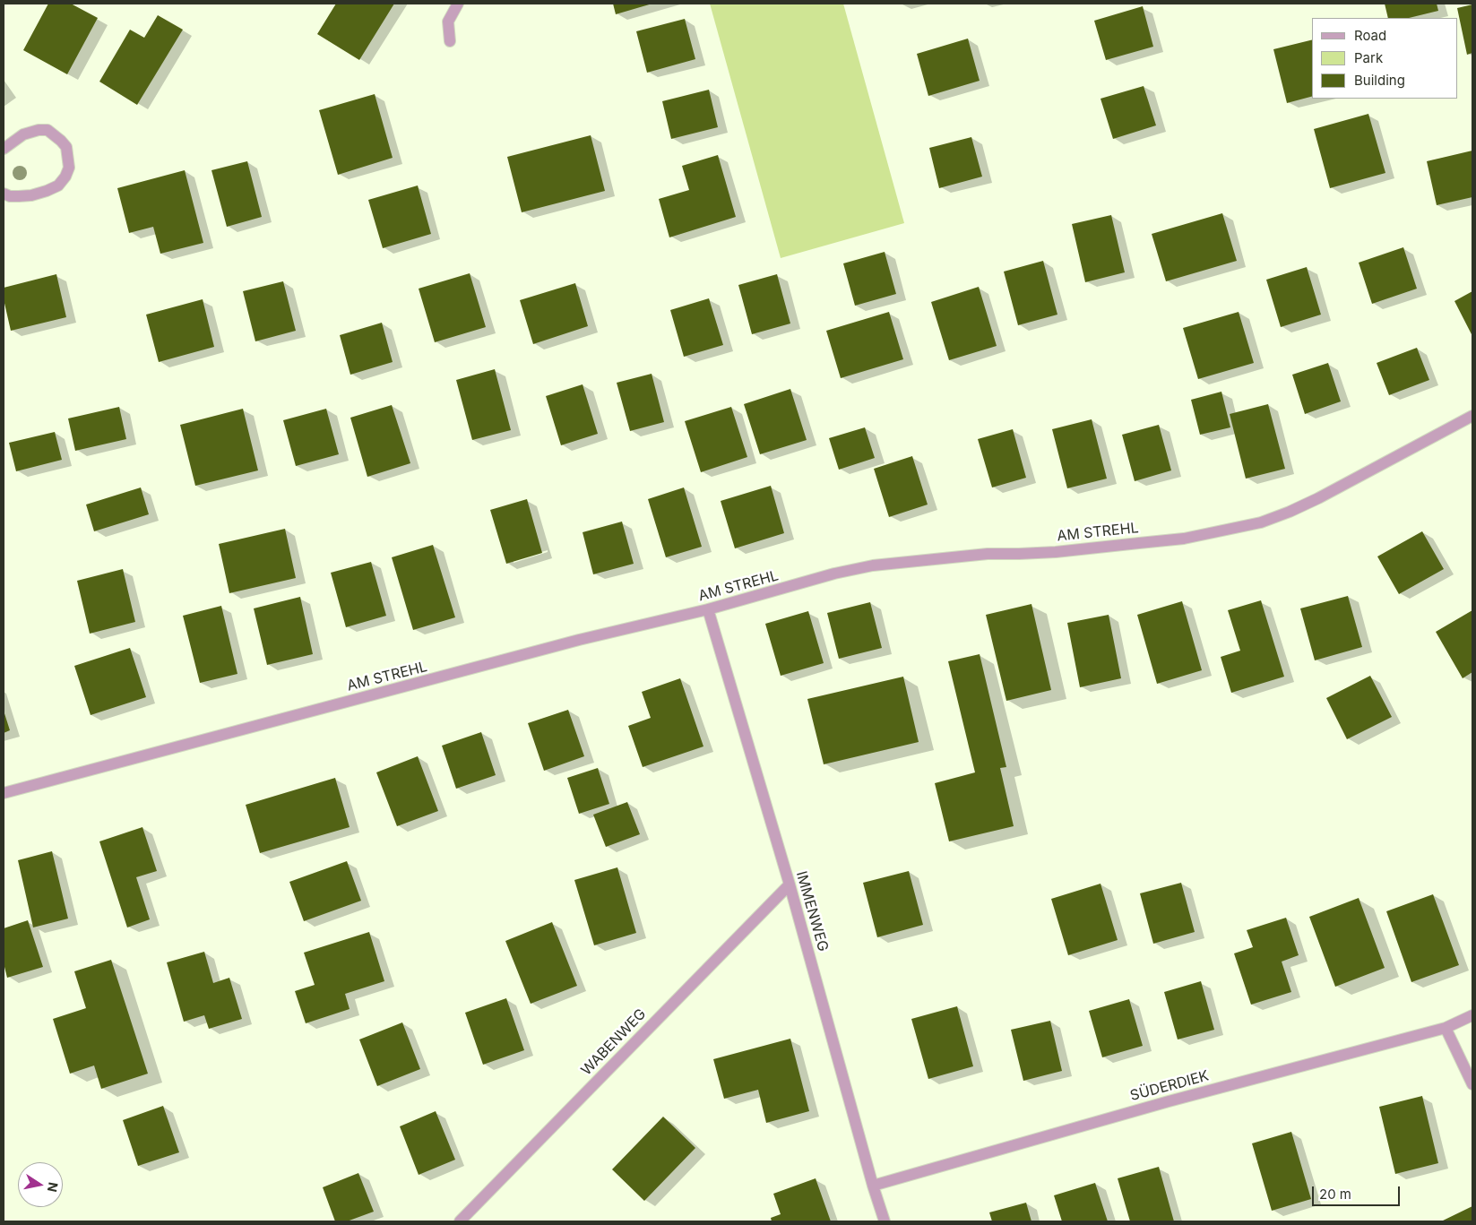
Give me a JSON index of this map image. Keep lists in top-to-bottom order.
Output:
{
  "streets": {
    "street": [
      "AM STREHL",
      "IMMENWEG",
      "WABENWEG",
      "SÜDERDIEK"
    ]
  },
  "crossings": [
    ["AM STREHL", "IMMENWEG"],
    ["IMMENWEG", "WABENWEG"],
    ["IMMENWEG", "SÜDERDIEK"]
  ],
  "legend": ["Road", "Park", "Building"],
  "scale_bar": "20 m",
  "north": "right"
}
